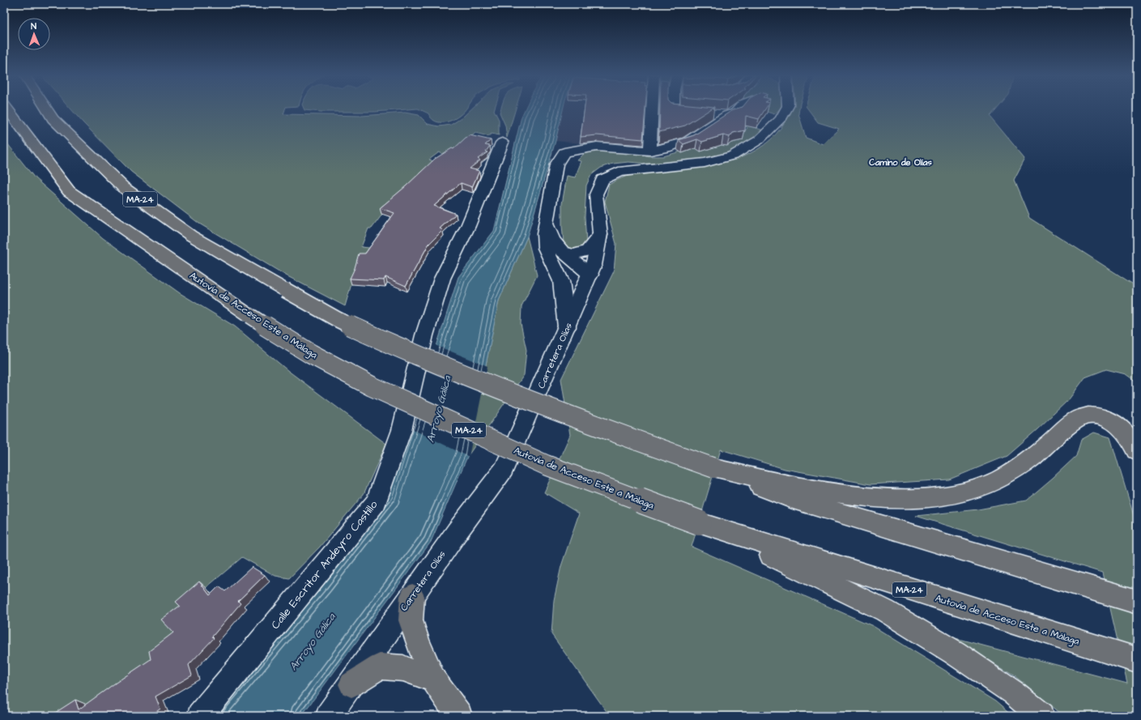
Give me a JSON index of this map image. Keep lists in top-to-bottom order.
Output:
{
  "streets": {
    "highway": ["MA-24", "Autovía de Acceso Este a Málaga"],
    "street": ["Carretera Olías", "Calle Escritor Andeyro Castillo"]
  },
  "districts": ["Camino de Olías"],
  "water": ["Arroyo Gálica"],
  "north": "top"
}
